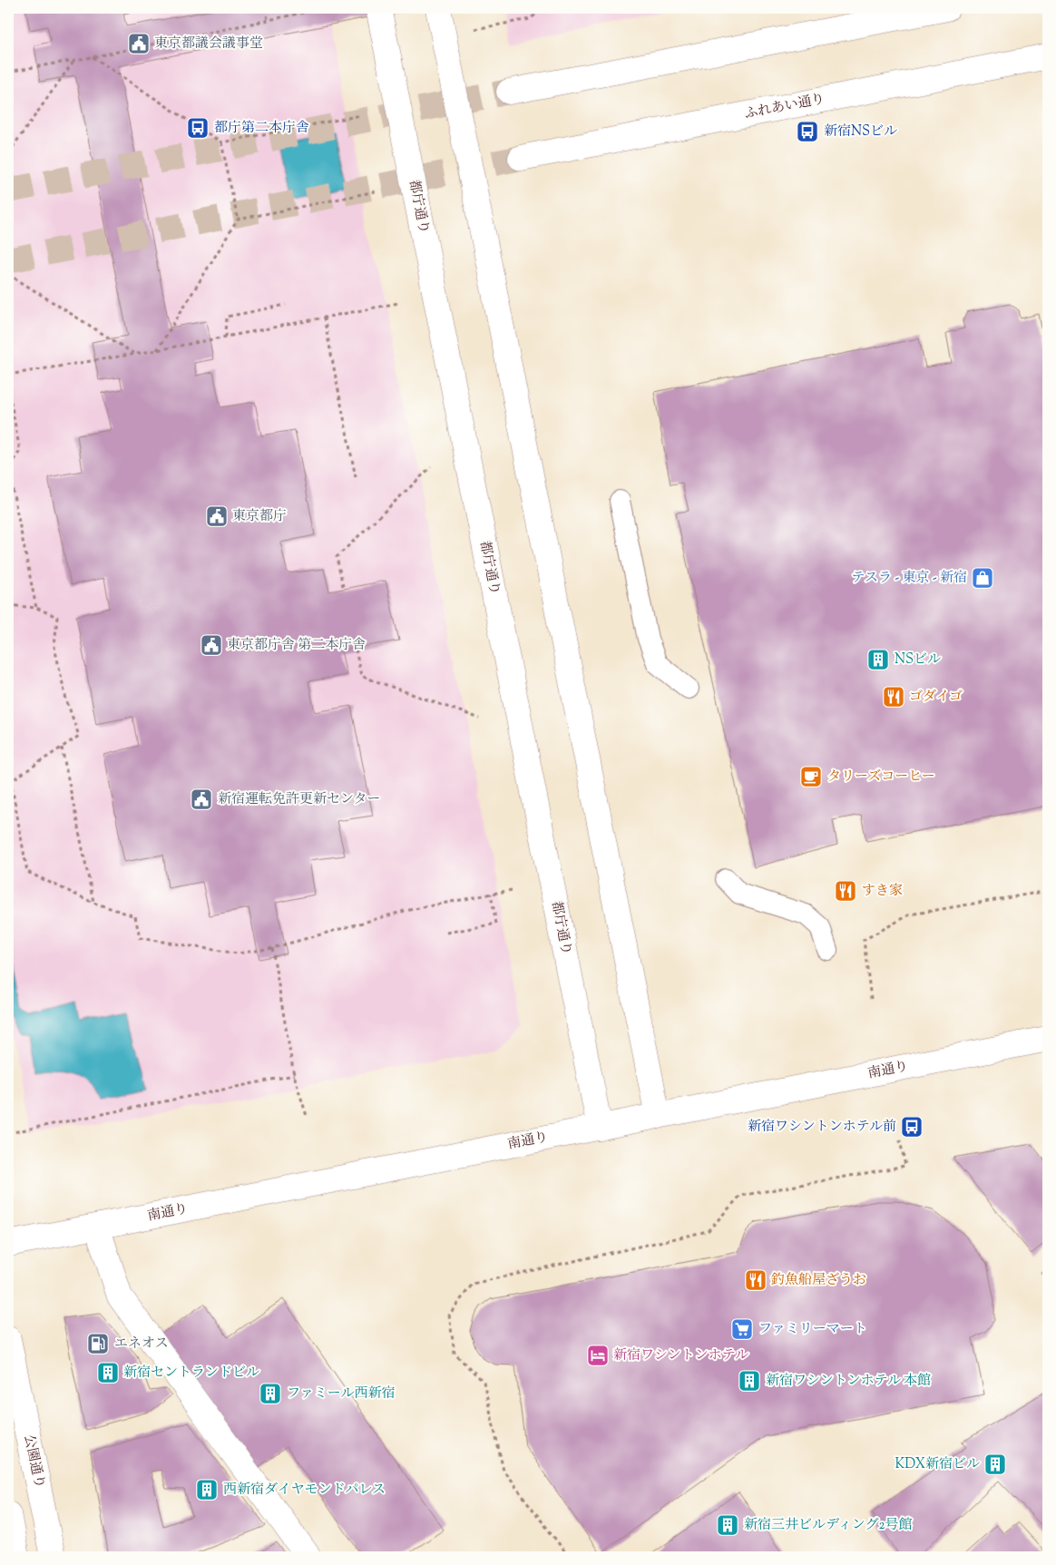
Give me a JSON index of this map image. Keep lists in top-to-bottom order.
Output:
{
  "streets": {
    "main road": [
      "ふれあい通り",
      "都庁通り",
      "南通り",
      "公園通り"
    ]
  },
  "crossings": [
    ["都庁通り", "南通り"]
  ],
  "places": {
    "public building": [
      "東京都議会議事堂",
      "東京都庁",
      "東京都庁舎 第二本庁舎",
      "新宿運転免許更新センター"
    ],
    "bus stop": ["都庁第二本庁舎", "新宿NSビル", "新宿ワシントンホテル前"],
    "shop": ["テスラ - 東京 - 新宿"],
    "building": [
      "NSビル",
      "新宿セントランドビル",
      "新宿ワシントンホテル 本館",
      "ファミール西新宿",
      "KDX新宿ビル",
      "西新宿ダイヤモンドパレス",
      "新宿三井ビルディング2号館"
    ],
    "restaurant": ["ゴダイゴ", "すき家", "釣魚船屋ざうお"],
    "cafe": ["タリーズコーヒー"],
    "supermarket": ["ファミリーマート"],
    "fuel station": ["エネオス"],
    "hotel": ["新宿ワシントンホテル"]
  }
}
